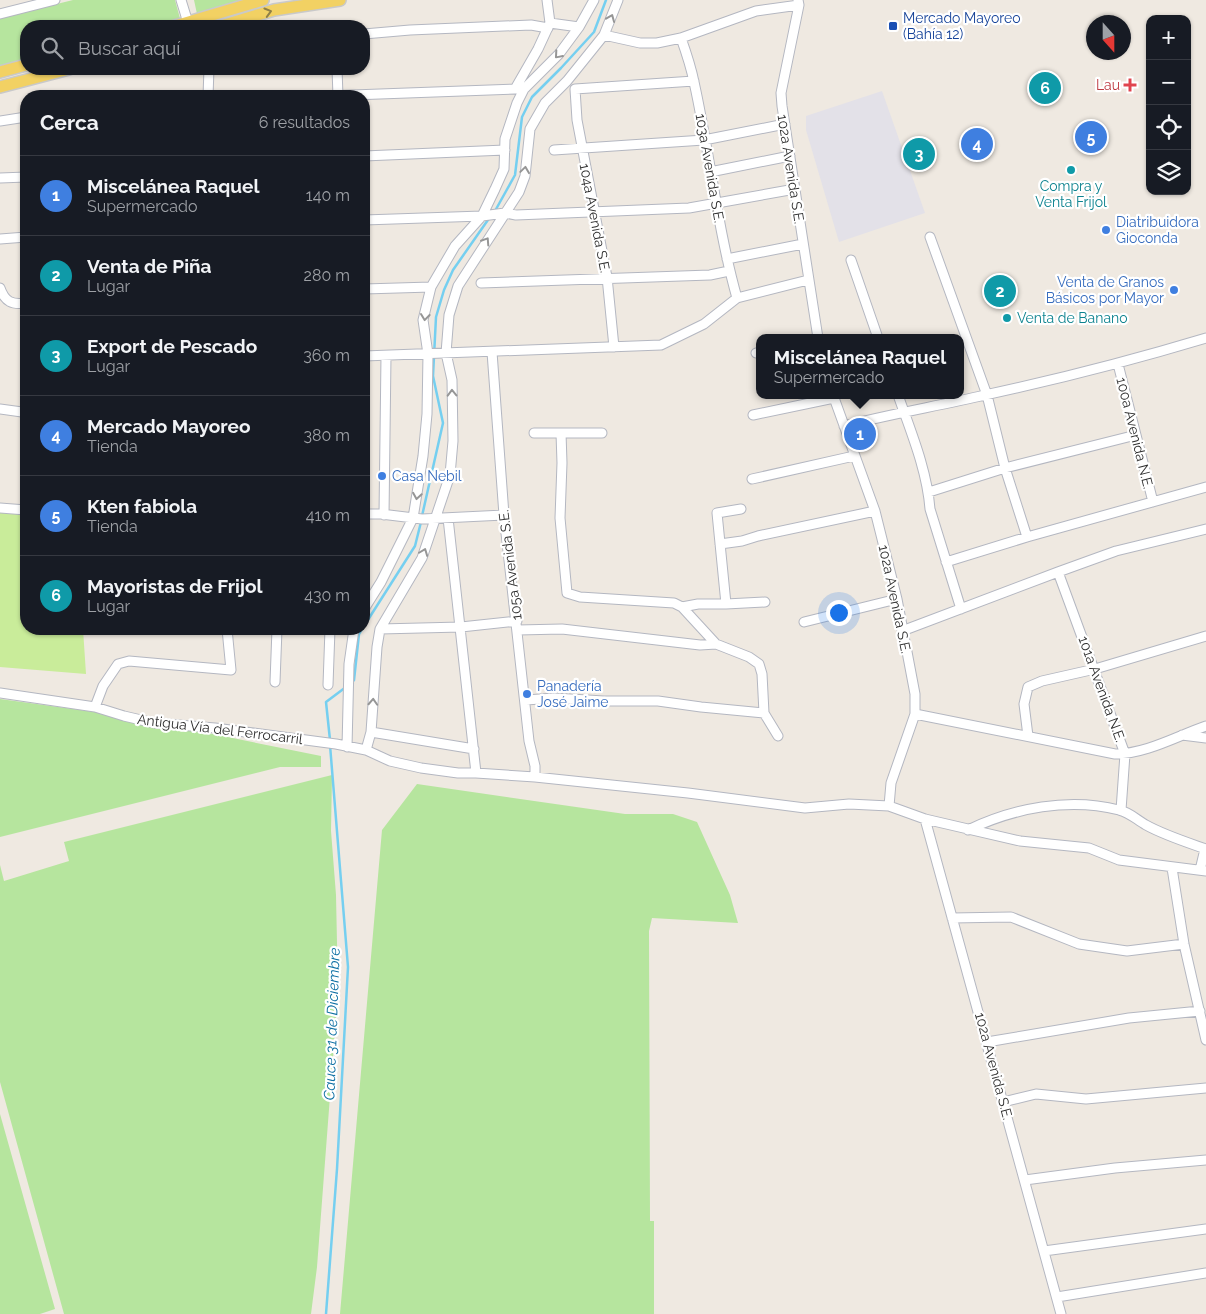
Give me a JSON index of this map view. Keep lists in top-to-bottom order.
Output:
{
  "streets": {
    "street": [
      "103a Avenida S.E.",
      "102a Avenida S.E.",
      "104a Avenida S.E.",
      "100a Avenida N.E.",
      "105a Avenida S.E.",
      "101a Avenida N.E.",
      "Antigua Vía del Ferrocarril"
    ]
  },
  "crossings": [
    ["103a Avenida S.E.", "104a Avenida S.E."]
  ],
  "water": ["Cauce 31 de Diciembre"],
  "places": {
    "transit": ["Mercado Mayoreo (Bahía 12)"],
    "health": ["Lau"],
    "other": [
      "Compra y Venta Frijol",
      "Diatribuidora Gioconda",
      "Venta de Granos Básicos por Mayor",
      "Venta de Banano",
      "Casa Nebil",
      "Panadería José Jaime"
    ]
  },
  "north": "bottom",
  "page": {
    "map_buttons": ["+", "−"],
    "search": "Buscar aquí",
    "pins": [
      "6",
      "5",
      "4",
      "3",
      "2",
      "1"
    ],
    "heading": ["Cerca", "6 resultados"],
    "list": [
      {
        "mark": "1",
        "name": "Miscelánea Raquel",
        "note": "Supermercado",
        "value": "140 m"
      },
      {
        "mark": "2",
        "name": "Venta de Piña",
        "note": "Lugar",
        "value": "280 m"
      },
      {
        "mark": "3",
        "name": "Export de Pescado",
        "note": "Lugar",
        "value": "360 m"
      },
      {
        "mark": "4",
        "name": "Mercado Mayoreo",
        "note": "Tienda",
        "value": "380 m"
      },
      {
        "mark": "5",
        "name": "Kten fabiola",
        "note": "Tienda",
        "value": "410 m"
      },
      {
        "mark": "6",
        "name": "Mayoristas de Frijol",
        "note": "Lugar",
        "value": "430 m"
      }
    ],
    "popup": ["Miscelánea Raquel", "Supermercado"]
  }
}
